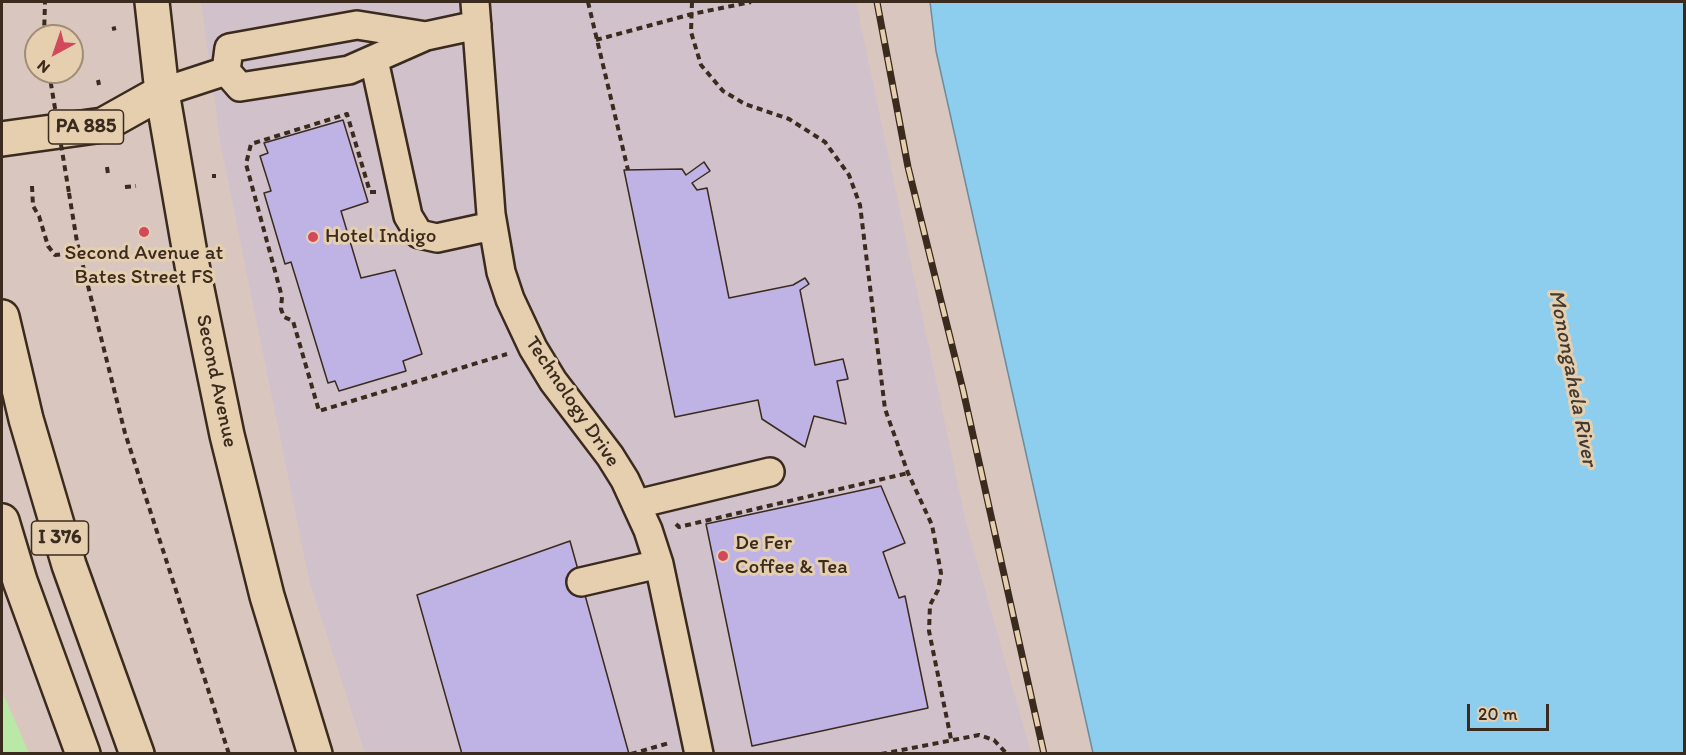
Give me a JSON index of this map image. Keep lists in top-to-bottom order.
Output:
{
  "streets": {
    "main road": ["PA 885", "Second Avenue", "I 376"],
    "street": ["Technology Drive"]
  },
  "crossings": [
    ["PA 885", "Second Avenue"]
  ],
  "water": ["Monongahela River"],
  "places": ["Second Avenue at Bates Street FS", "Hotel Indigo", "De Fer Coffee & Tea"],
  "scale_bar": "20 m",
  "north": "bottom left"
}
